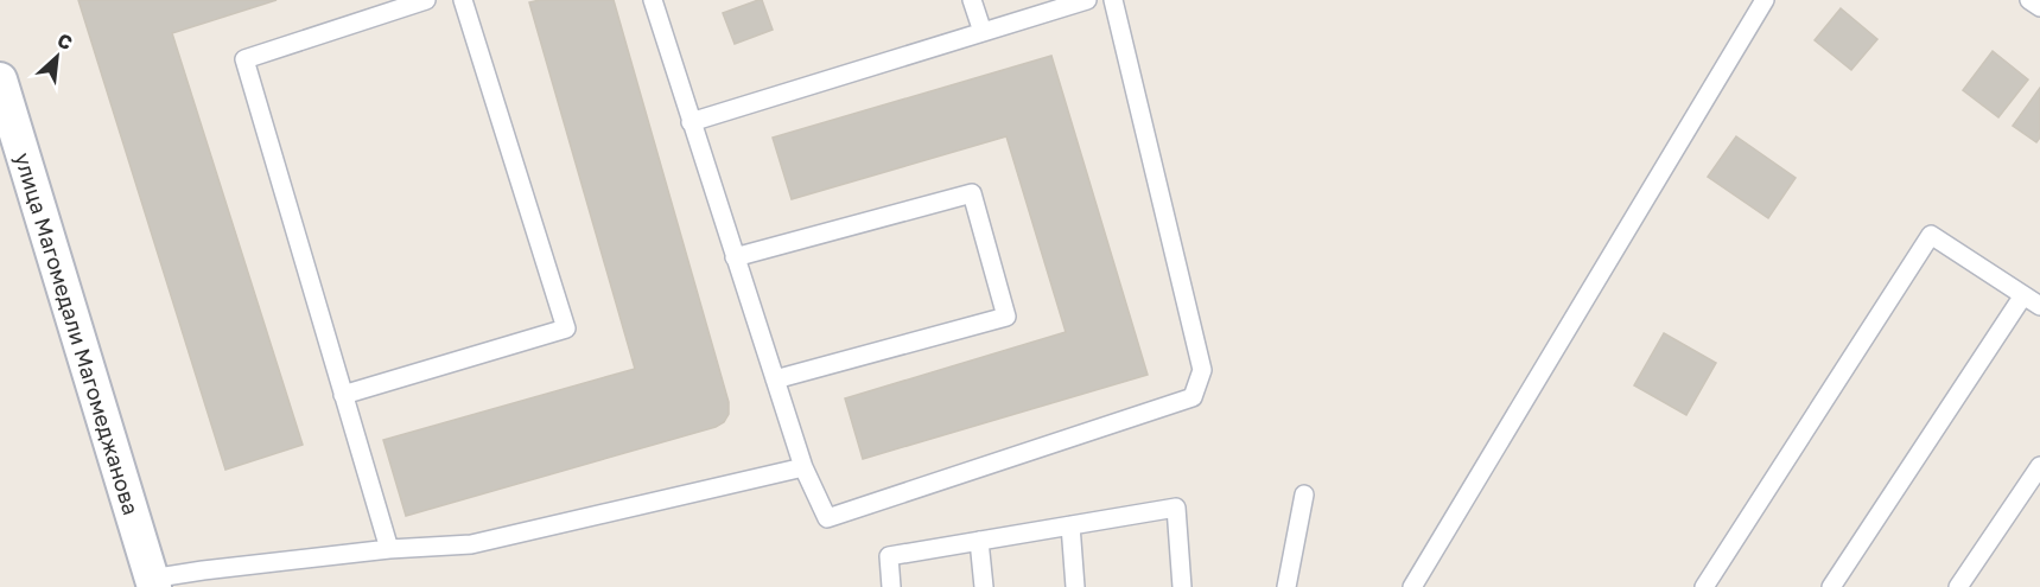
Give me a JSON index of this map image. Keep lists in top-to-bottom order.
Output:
{
  "streets": {
    "street": ["улица Магомедали Магомеджановa"]
  },
  "north": "top right"
}
